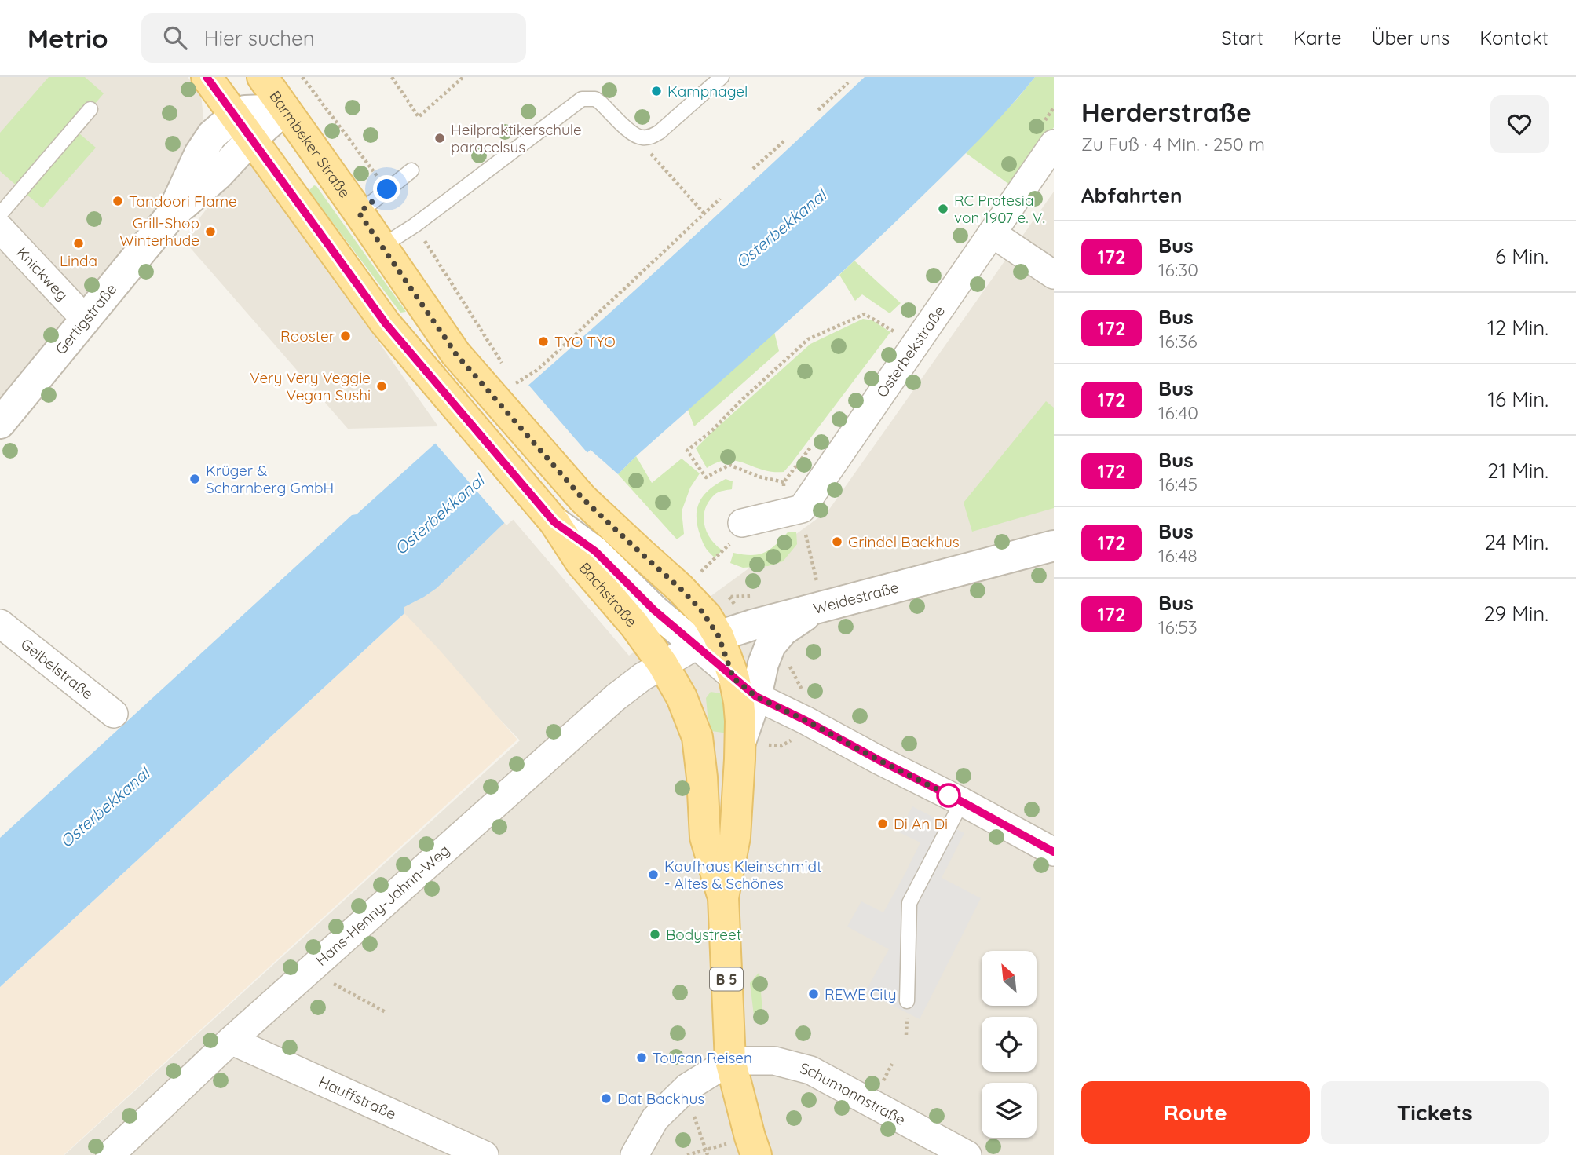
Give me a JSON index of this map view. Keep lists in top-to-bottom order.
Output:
{
  "streets": {
    "main road": ["Barmbeker Straße", "Bachstraße", "B 5"],
    "street": [
      "Knickweg",
      "Gertigstraße",
      "Osterbekstraße",
      "Weidestraße",
      "Geibelstraße",
      "Hans-Henny-Jahnn-Weg",
      "Schumannstraße",
      "Hauffstraße"
    ]
  },
  "crossings": [
    ["Barmbeker Straße", "Gertigstraße"],
    ["Barmbeker Straße", "B 5"],
    ["Knickweg", "Gertigstraße"],
    ["Gertigstraße", "B 5"],
    ["Bachstraße", "Weidestraße"],
    ["Bachstraße", "Hans-Henny-Jahnn-Weg"],
    ["Bachstraße", "B 5"],
    ["Weidestraße", "Hans-Henny-Jahnn-Weg"],
    ["Weidestraße", "B 5"],
    ["Hans-Henny-Jahnn-Weg", "B 5"],
    ["Hans-Henny-Jahnn-Weg", "Hauffstraße"],
    ["B 5", "Schumannstraße"]
  ],
  "water": ["Osterbekkanal"],
  "places": [
    "Kampnagel",
    "Heilpraktikerschule paracelsus",
    "Tandoori Flame",
    "RC Protesia von 1907 e. V.",
    "Grill-Shop Winterhude",
    "Linda",
    "Rooster",
    "TYO TYO",
    "Very Very Veggie Vegan Sushi",
    "Krüger & Scharnberg GmbH",
    "Grindel Backhus",
    "Di An Di",
    "Kaufhaus Kleinschmidt - Altes & Schönes",
    "Bodystreet",
    "REWE City",
    "Toucan Reisen",
    "Dat Backhus"
  ],
  "lines": ["bus line 172"],
  "north": "top left",
  "page": {
    "header": "Metrio",
    "search": "Hier suchen",
    "nav": [
      "Start",
      "Karte",
      "Über uns",
      "Kontakt"
    ],
    "heading": [
      ["Herderstraße", "Zu Fuß · 4 Min. · 250 m"],
      "Abfahrten"
    ],
    "list": [
      {
        "mark": "172",
        "name": "Bus",
        "note": "16:30",
        "value": "6 Min."
      },
      {
        "mark": "172",
        "name": "Bus",
        "note": "16:36",
        "value": "12 Min."
      },
      {
        "mark": "172",
        "name": "Bus",
        "note": "16:40",
        "value": "16 Min."
      },
      {
        "mark": "172",
        "name": "Bus",
        "note": "16:45",
        "value": "21 Min."
      },
      {
        "mark": "172",
        "name": "Bus",
        "note": "16:48",
        "value": "24 Min."
      },
      {
        "mark": "172",
        "name": "Bus",
        "note": "16:53",
        "value": "29 Min."
      }
    ],
    "buttons": ["Route", "Tickets"]
  }
}
